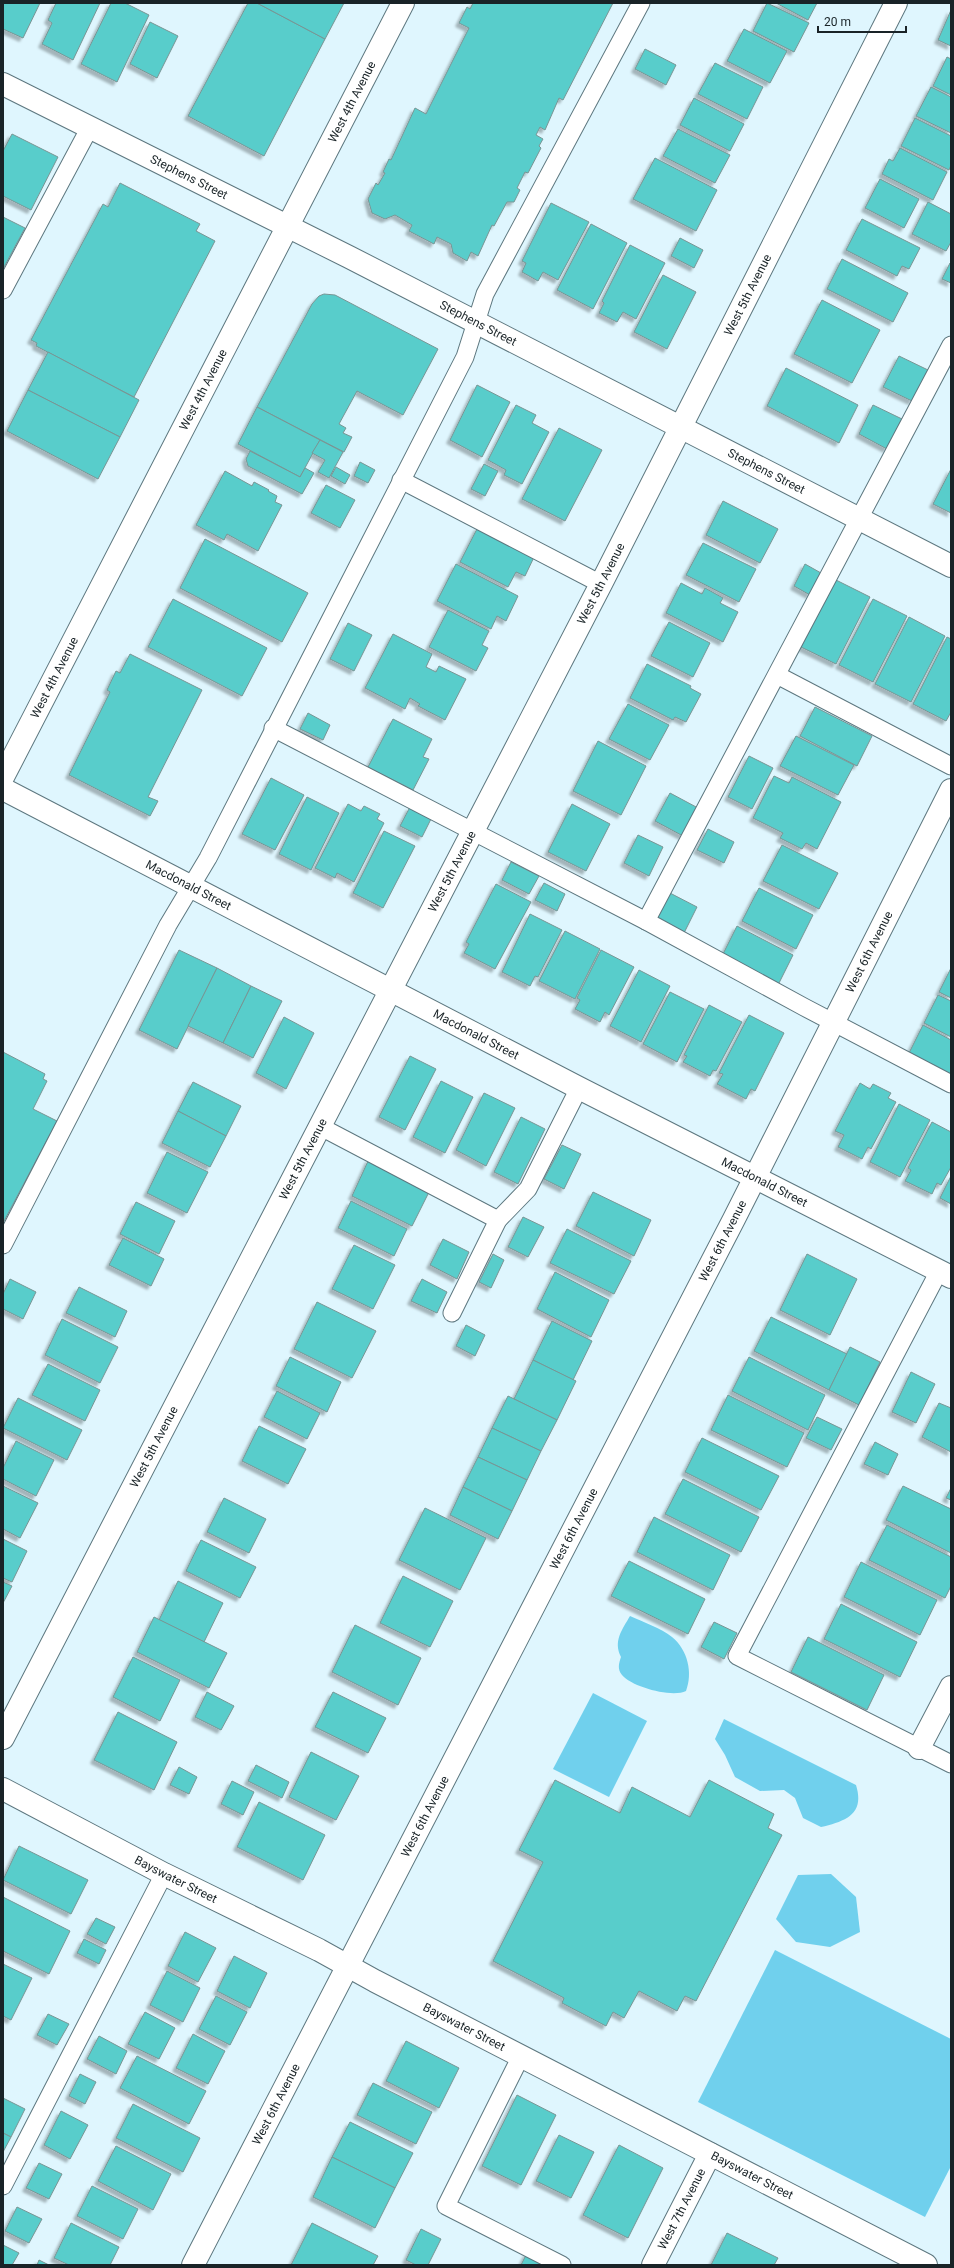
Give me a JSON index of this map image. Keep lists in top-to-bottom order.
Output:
{
  "streets": {
    "street": [
      "West 4th Avenue",
      "Stephens Street",
      "West 5th Avenue",
      "Macdonald Street",
      "West 6th Avenue",
      "Bayswater Street",
      "West 7th Avenue"
    ]
  },
  "crossings": [
    ["West 4th Avenue", "Stephens Street"],
    ["Stephens Street", "West 5th Avenue"],
    ["West 5th Avenue", "Macdonald Street"],
    ["Macdonald Street", "West 6th Avenue"],
    ["West 6th Avenue", "Bayswater Street"],
    ["Bayswater Street", "West 7th Avenue"]
  ],
  "scale_bar": "20 m"
}
